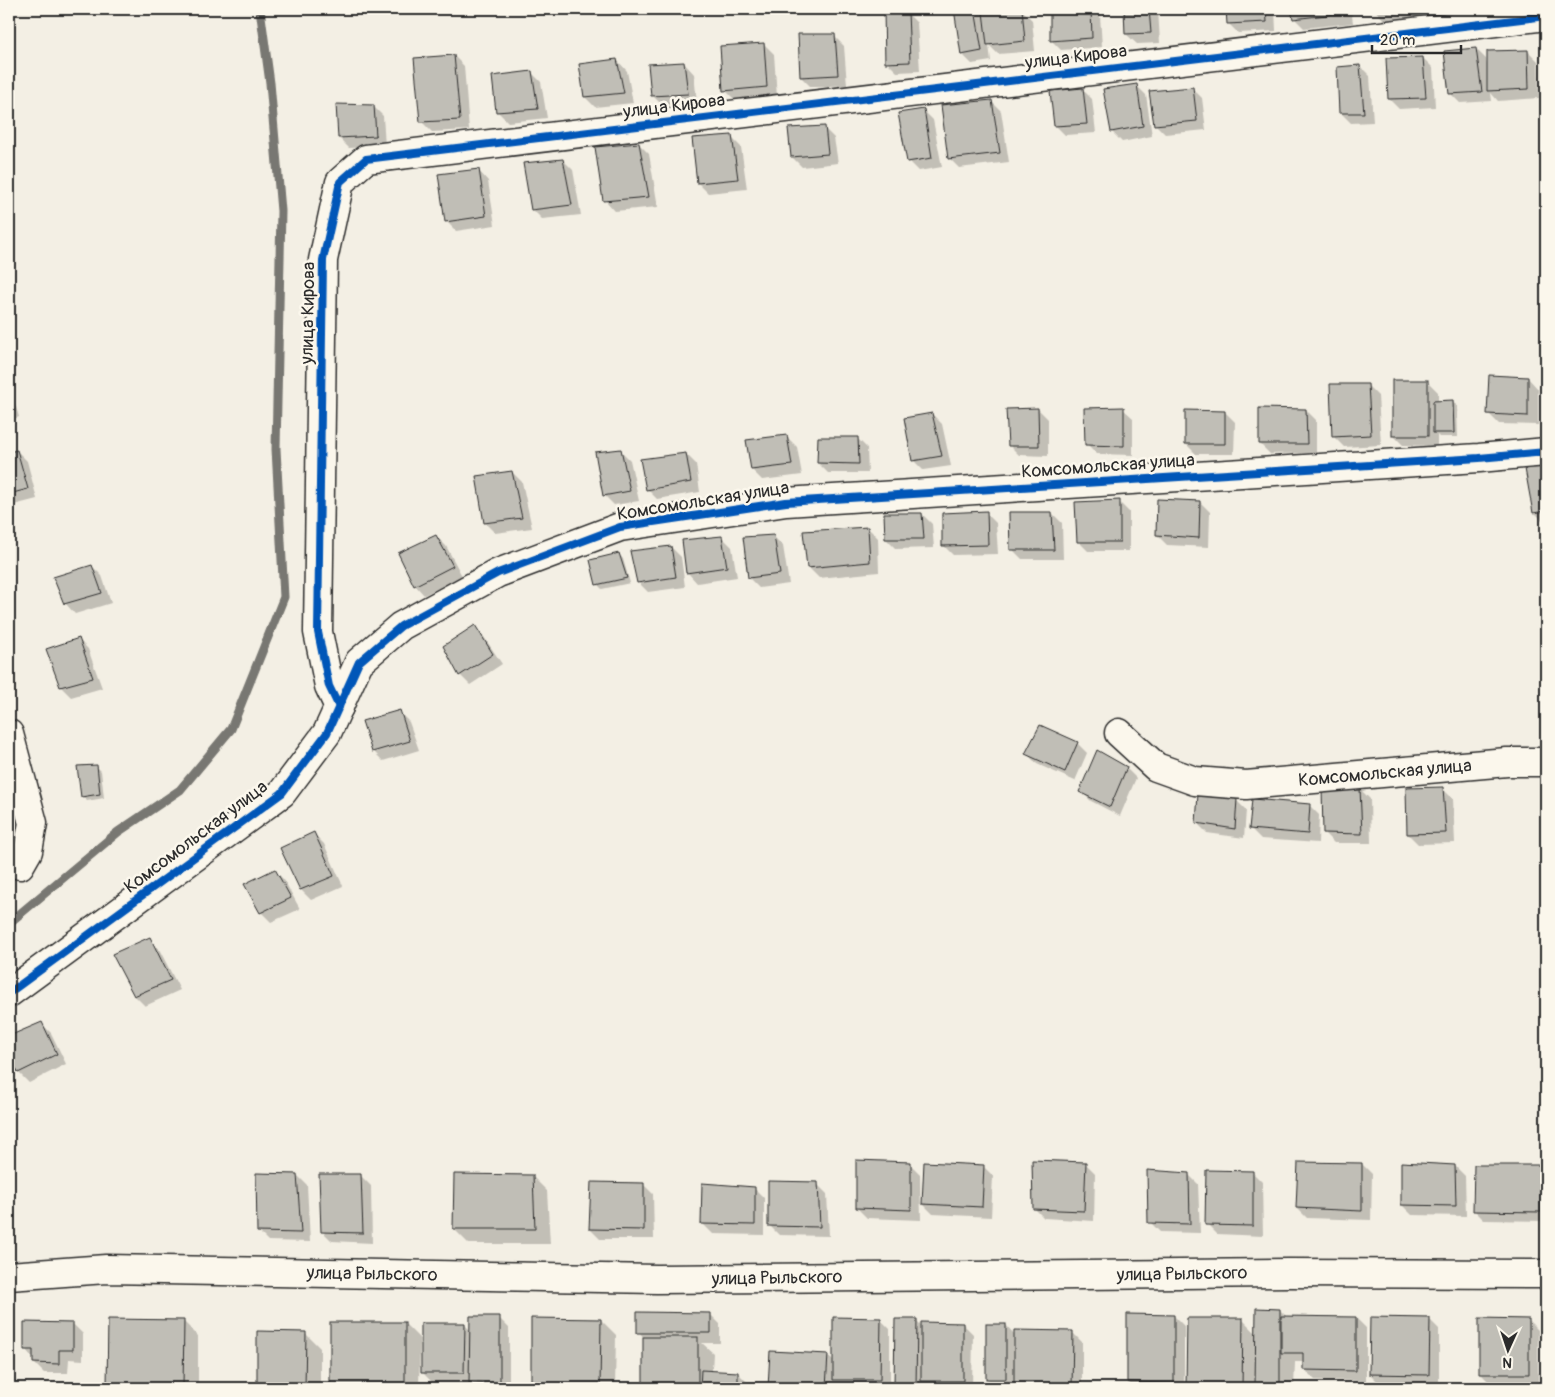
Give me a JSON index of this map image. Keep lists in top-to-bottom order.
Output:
{
  "streets": {
    "street": ["улица Кирова", "Комсомольская улица", "улица Рыльского"]
  },
  "crossings": [
    ["улица Кирова", "Комсомольская улица"]
  ],
  "scale_bar": "20 m",
  "north": "bottom"
}
